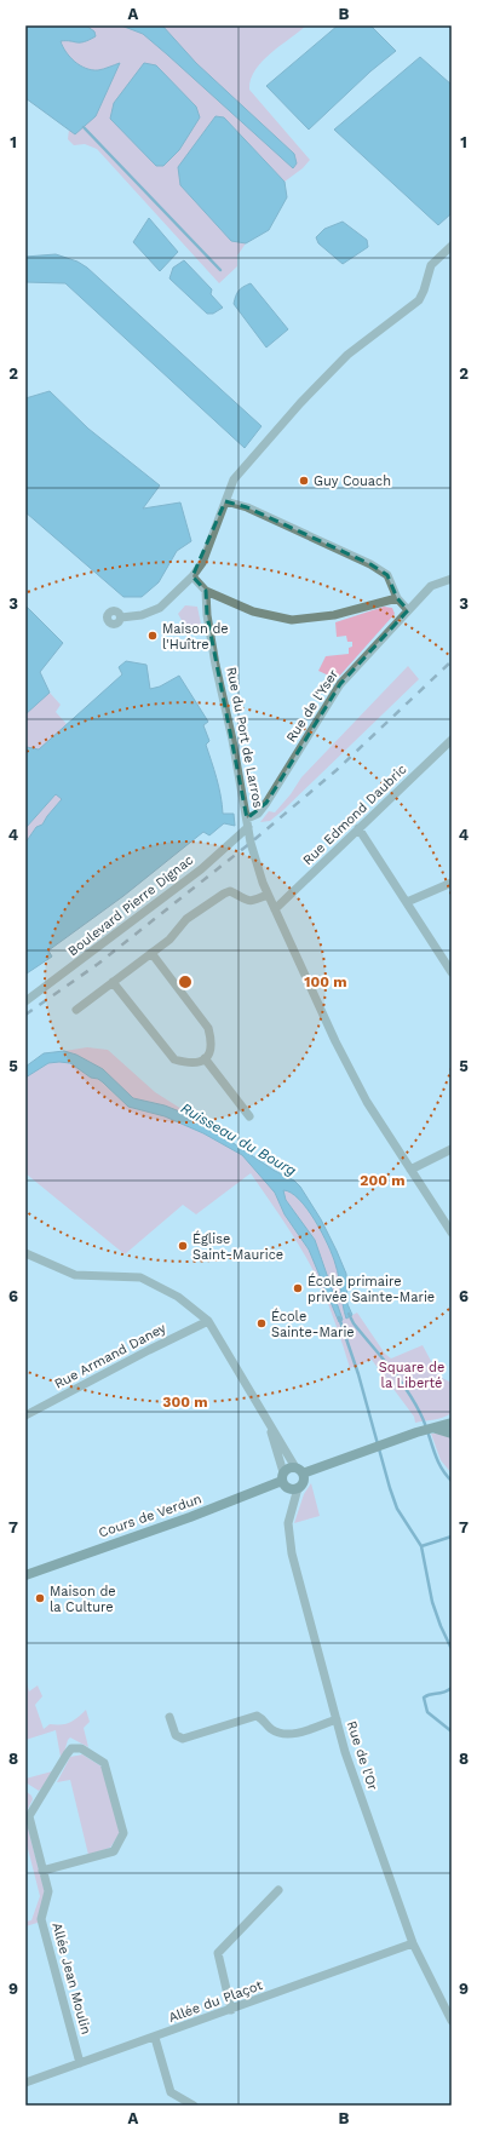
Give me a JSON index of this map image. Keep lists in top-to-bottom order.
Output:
{
  "streets": {
    "main road": ["Cours de Verdun"],
    "street": [
      "Rue de l'Yser",
      "Rue du Port de Larros",
      "Rue Edmond Daubric",
      "Boulevard Pierre Dignac",
      "Rue Armand Daney",
      "Rue de l'Or",
      "Allée Jean Moulin",
      "Allée du Plaçot"
    ]
  },
  "crossings": [
    ["Rue de l'Yser", "Rue du Port de Larros"],
    ["Rue de l'Yser", "Boulevard Pierre Dignac"],
    ["Rue du Port de Larros", "Rue Edmond Daubric"],
    ["Rue du Port de Larros", "Boulevard Pierre Dignac"],
    ["Cours de Verdun", "Rue de l'Or"],
    ["Rue de l'Or", "Allée du Plaçot"],
    ["Allée Jean Moulin", "Allée du Plaçot"]
  ],
  "water": ["Ruisseau du Bourg"],
  "parks": ["Square de la Liberté"],
  "places": [
    "Guy Couach",
    "Maison de l'Huître",
    "Église Saint-Maurice",
    "École primaire privée Sainte-Marie",
    "École Sainte-Marie",
    "Maison de la Culture"
  ],
  "grid": {
    "columns": ["A", "B"],
    "rows": [
      "1",
      "2",
      "3",
      "4",
      "5",
      "6",
      "7",
      "8",
      "9"
    ]
  },
  "rings": ["100 m", "200 m", "300 m"]
}
